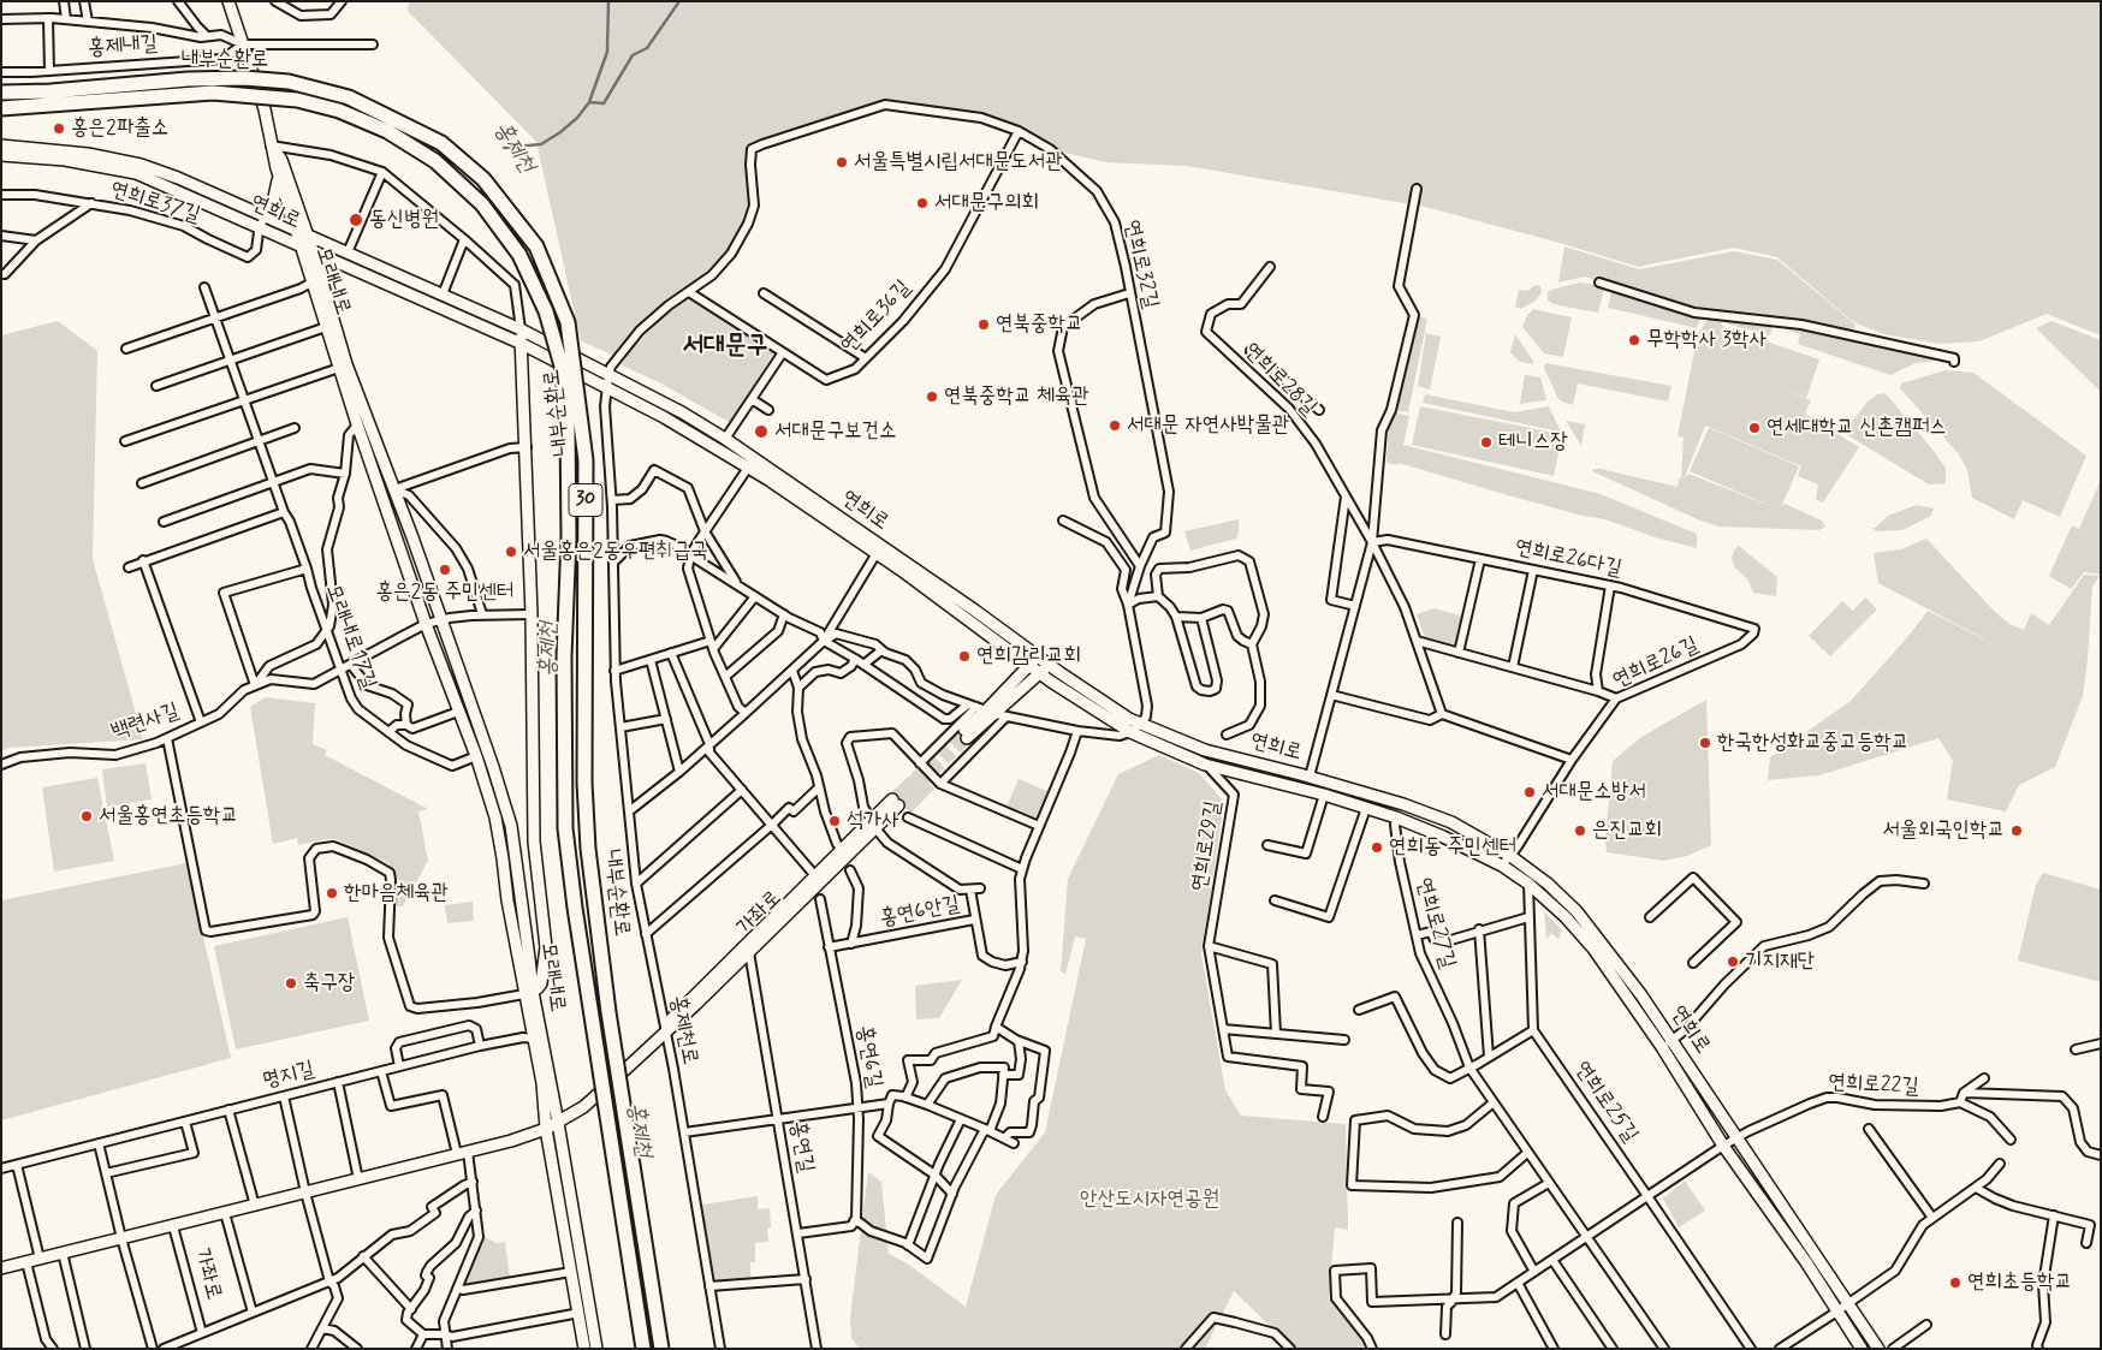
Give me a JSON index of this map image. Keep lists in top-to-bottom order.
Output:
{
  "streets": {
    "highway": ["내부순환로", "30"],
    "main road": ["연희로", "모래내로", "가좌로"],
    "street": [
      "홍제내길",
      "연희로37길",
      "연희로32길",
      "연희로36길",
      "연희로28길",
      "연희로26다길",
      "모래내로17길",
      "연희로26길",
      "백련사길",
      "연희로29길",
      "홍연6안길",
      "연희로27길",
      "홍제천로",
      "홍연6길",
      "명지길",
      "연희로22길",
      "연희로25길",
      "홍연길"
    ]
  },
  "crossings": [
    ["홍제내길", "모래내로"],
    ["연희로37길", "연희로"],
    ["연희로", "연희로32길"],
    ["연희로", "모래내로"],
    ["연희로", "연희로26길"],
    ["연희로", "연희로29길"],
    ["연희로", "연희로27길"],
    ["연희로", "홍제천로"],
    ["연희로", "연희로22길"],
    ["연희로32길", "연희로36길"],
    ["연희로32길", "홍제천로"],
    ["모래내로", "모래내로17길"],
    ["모래내로", "백련사길"],
    ["모래내로", "가좌로"],
    ["모래내로", "명지길"],
    ["연희로28길", "연희로26다길"],
    ["연희로26다길", "연희로26길"],
    ["모래내로17길", "백련사길"],
    ["홍연6안길", "홍연6길"],
    ["가좌로", "홍제천로"],
    ["가좌로", "홍연길"]
  ],
  "districts": ["서대문구"],
  "water": ["홍제천"],
  "parks": ["안산도시자연공원"],
  "places": [
    "홍은2파출소",
    "서울특별시립서대문도서관",
    "서대문구의회",
    "동신병원",
    "연북중학교",
    "무학학사 3학사",
    "연북중학교 체육관",
    "서대문 자연사박물관",
    "연세대학교 신촌캠퍼스",
    "서대문구보건소",
    "테니스장",
    "서울홍은2동우편취급국",
    "홍은2동 주민센터",
    "연희감리교회",
    "한국한성화교중고등학교",
    "서대문소방서",
    "서울홍연초등학교",
    "석가사",
    "은진교회",
    "서울외국인학교",
    "연희동 주민센터",
    "한마음체육관",
    "기지재단",
    "축구장",
    "연희초등학교"
  ]
}
